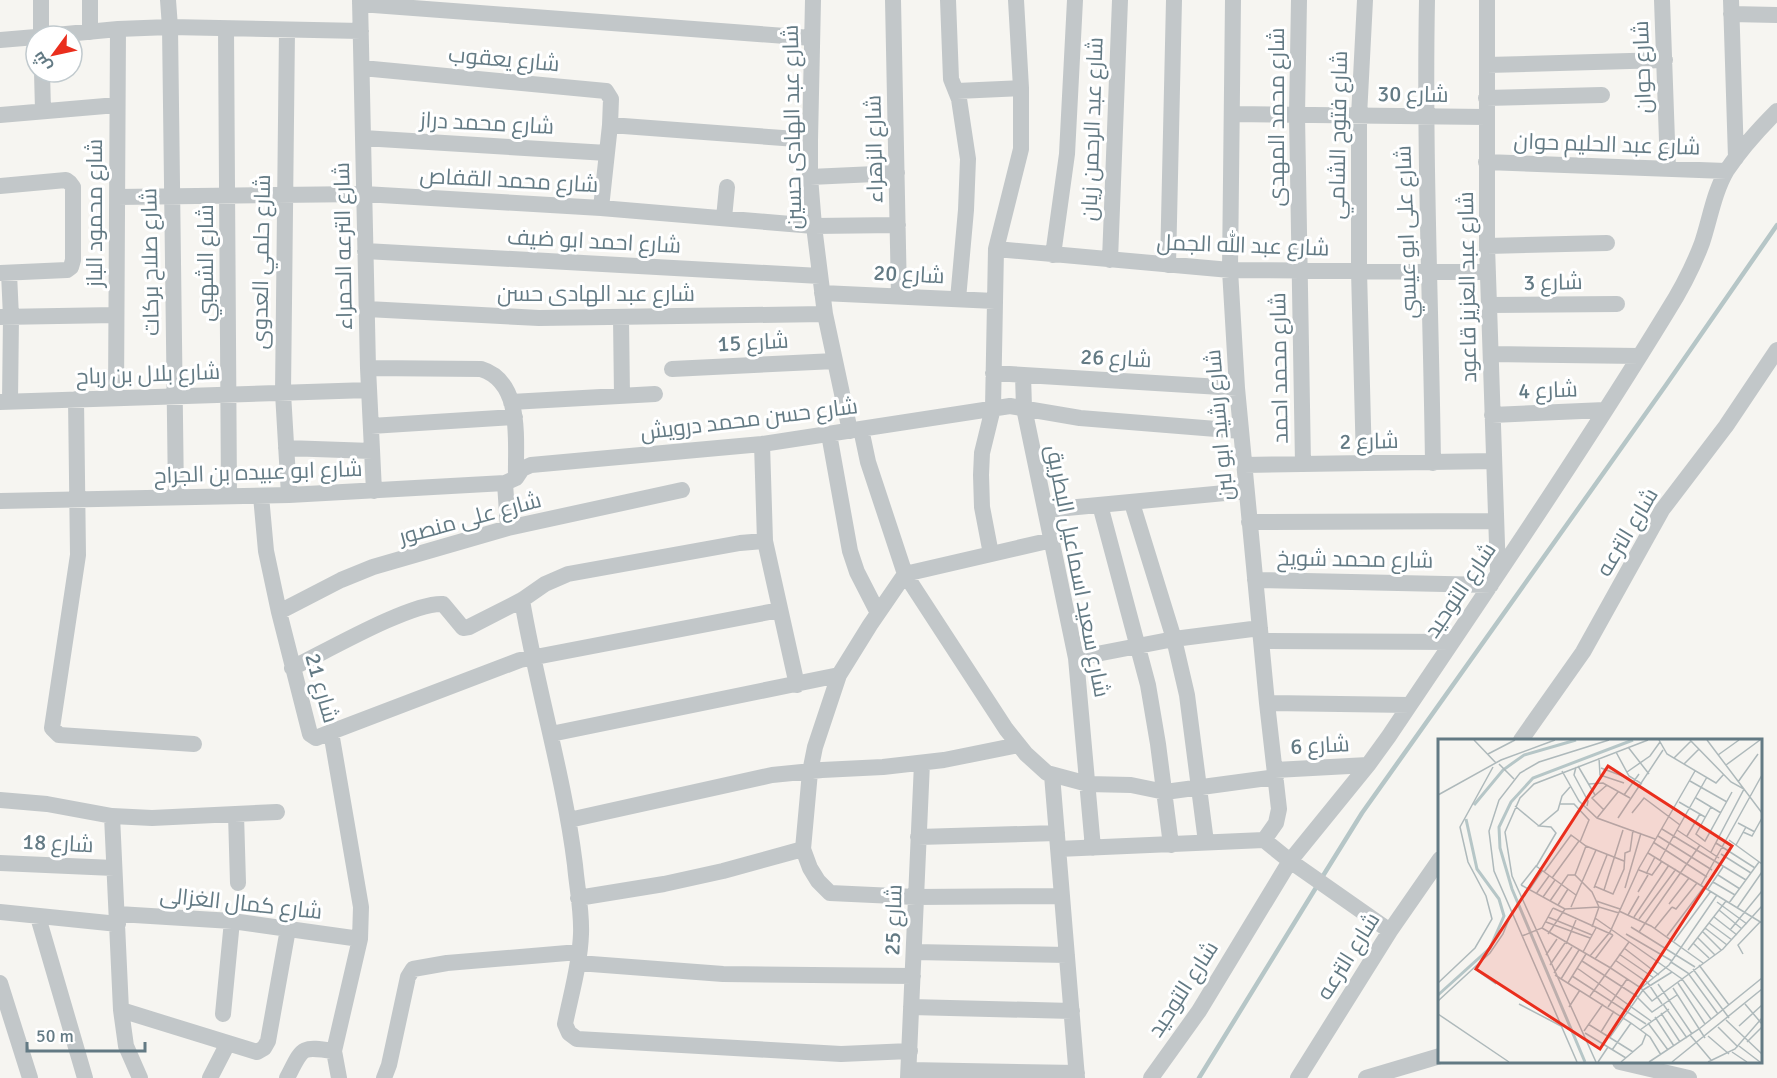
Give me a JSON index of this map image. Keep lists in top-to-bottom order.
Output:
{
  "streets": {
    "street": [
      "شارع يعقوب",
      "شارع حوان",
      "شارع 30",
      "شارع محمد المهدى",
      "شارع محمد دراز",
      "شارع عبد الهادى حسين",
      "شارع عبد الرحمن زيان",
      "شارع فتوح الشامي",
      "شارع عبد الحليم حوان",
      "شارع الزهراء",
      "شارع محمد القفاص",
      "شارع محمود الباز",
      "شارع على ابو عيسي",
      "شارع احمد ابو ضيف",
      "شارع عبد الله الجمل",
      "شارع الترعه الحمراء",
      "شارع صلاح بركات",
      "شارع حلمي العدوى",
      "شارع الشهبي",
      "شارع 20",
      "شارع 3",
      "شارع عبد العزيز قاعود",
      "شارع عبد الهادى حسن",
      "شارع 15",
      "شارع 26",
      "شارع محمد احمد",
      "شارع بلال بن رباح",
      "شارع 4",
      "شارع حسن محمد درويش",
      "شارع رشيد ابو لبن",
      "شارع 2",
      "شارع ابو عبيده بن الجراح",
      "شارع على منصور",
      "شارع الترعه",
      "شارع محمد شويخ",
      "شارع سعيد اسماعيل البطريق",
      "شارع التوحيد",
      "شارع 21",
      "شارع 6",
      "شارع 18",
      "شارع كمال الغزالى",
      "شارع 25"
    ]
  },
  "crossings": [
    ["شارع يعقوب", "شارع الترعه الحمراء"],
    ["شارع حوان", "شارع عبد الحليم حوان"],
    ["شارع 30", "شارع محمد المهدى"],
    ["شارع 30", "شارع فتوح الشامي"],
    ["شارع 30", "شارع على ابو عيسي"],
    ["شارع 30", "شارع عبد العزيز قاعود"],
    ["شارع 30", "شارع رشيد ابو لبن"],
    ["شارع محمد المهدى", "شارع عبد الله الجمل"],
    ["شارع محمد المهدى", "شارع محمد احمد"],
    ["شارع محمد دراز", "شارع الترعه الحمراء"],
    ["شارع عبد الهادى حسين", "شارع محمد القفاص"],
    ["شارع عبد الهادى حسين", "شارع احمد ابو ضيف"],
    ["شارع عبد الهادى حسين", "شارع 20"],
    ["شارع عبد الهادى حسين", "شارع عبد الهادى حسن"],
    ["شارع عبد الهادى حسين", "شارع 15"],
    ["شارع عبد الهادى حسين", "شارع حسن محمد درويش"],
    ["شارع عبد الهادى حسين", "شارع 6"],
    ["شارع عبد الرحمن زيان", "شارع عبد الله الجمل"],
    ["شارع فتوح الشامي", "شارع عبد الله الجمل"],
    ["شارع فتوح الشامي", "شارع 2"],
    ["شارع عبد الحليم حوان", "شارع عبد العزيز قاعود"],
    ["شارع عبد الحليم حوان", "شارع التوحيد"],
    ["شارع الزهراء", "شارع محمد القفاص"],
    ["شارع الزهراء", "شارع 20"],
    ["شارع محمد القفاص", "شارع محمود الباز"],
    ["شارع محمد القفاص", "شارع الترعه الحمراء"],
    ["شارع محمد القفاص", "شارع صلاح بركات"],
    ["شارع محمد القفاص", "شارع حلمي العدوى"],
    ["شارع محمد القفاص", "شارع الشهبي"],
    ["شارع محمود الباز", "شارع بلال بن رباح"],
    ["شارع على ابو عيسي", "شارع عبد الله الجمل"],
    ["شارع على ابو عيسي", "شارع 2"],
    ["شارع احمد ابو ضيف", "شارع الترعه الحمراء"],
    ["شارع عبد الله الجمل", "شارع عبد العزيز قاعود"],
    ["شارع عبد الله الجمل", "شارع محمد احمد"],
    ["شارع عبد الله الجمل", "شارع رشيد ابو لبن"],
    ["شارع الترعه الحمراء", "شارع عبد الهادى حسن"],
    ["شارع الترعه الحمراء", "شارع بلال بن رباح"],
    ["شارع الترعه الحمراء", "شارع ابو عبيده بن الجراح"],
    ["شارع صلاح بركات", "شارع بلال بن رباح"],
    ["شارع صلاح بركات", "شارع ابو عبيده بن الجراح"],
    ["شارع حلمي العدوى", "شارع بلال بن رباح"],
    ["شارع حلمي العدوى", "شارع ابو عبيده بن الجراح"],
    ["شارع الشهبي", "شارع بلال بن رباح"],
    ["شارع الشهبي", "شارع ابو عبيده بن الجراح"],
    ["شارع 3", "شارع عبد العزيز قاعود"],
    ["شارع عبد العزيز قاعود", "شارع 4"],
    ["شارع عبد العزيز قاعود", "شارع 2"],
    ["شارع عبد العزيز قاعود", "شارع محمد شويخ"],
    ["شارع عبد العزيز قاعود", "شارع التوحيد"],
    ["شارع 26", "شارع رشيد ابو لبن"],
    ["شارع 26", "شارع سعيد اسماعيل البطريق"],
    ["شارع محمد احمد", "شارع 2"],
    ["شارع 4", "شارع التوحيد"],
    ["شارع حسن محمد درويش", "شارع رشيد ابو لبن"],
    ["شارع حسن محمد درويش", "شارع ابو عبيده بن الجراح"],
    ["شارع حسن محمد درويش", "شارع سعيد اسماعيل البطريق"],
    ["شارع رشيد ابو لبن", "شارع 2"],
    ["شارع رشيد ابو لبن", "شارع محمد شويخ"],
    ["شارع رشيد ابو لبن", "شارع 6"],
    ["شارع ابو عبيده بن الجراح", "شارع 21"],
    ["شارع على منصور", "شارع 21"],
    ["شارع محمد شويخ", "شارع التوحيد"],
    ["شارع سعيد اسماعيل البطريق", "شارع 6"],
    ["شارع التوحيد", "شارع 6"],
    ["شارع 21", "شارع كمال الغزالى"]
  ],
  "scale_bar": "50 m",
  "north": "bottom left"
}
